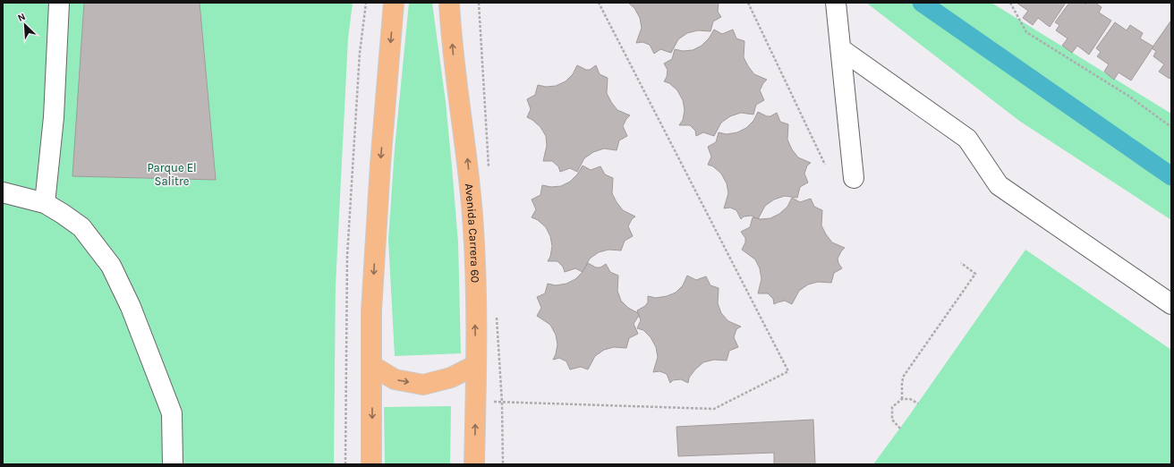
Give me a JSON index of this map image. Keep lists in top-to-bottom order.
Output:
{
  "streets": {
    "main road": ["Avenida Carrera 60"]
  },
  "parks": ["Parque El Salitre"],
  "north": "top left"
}
